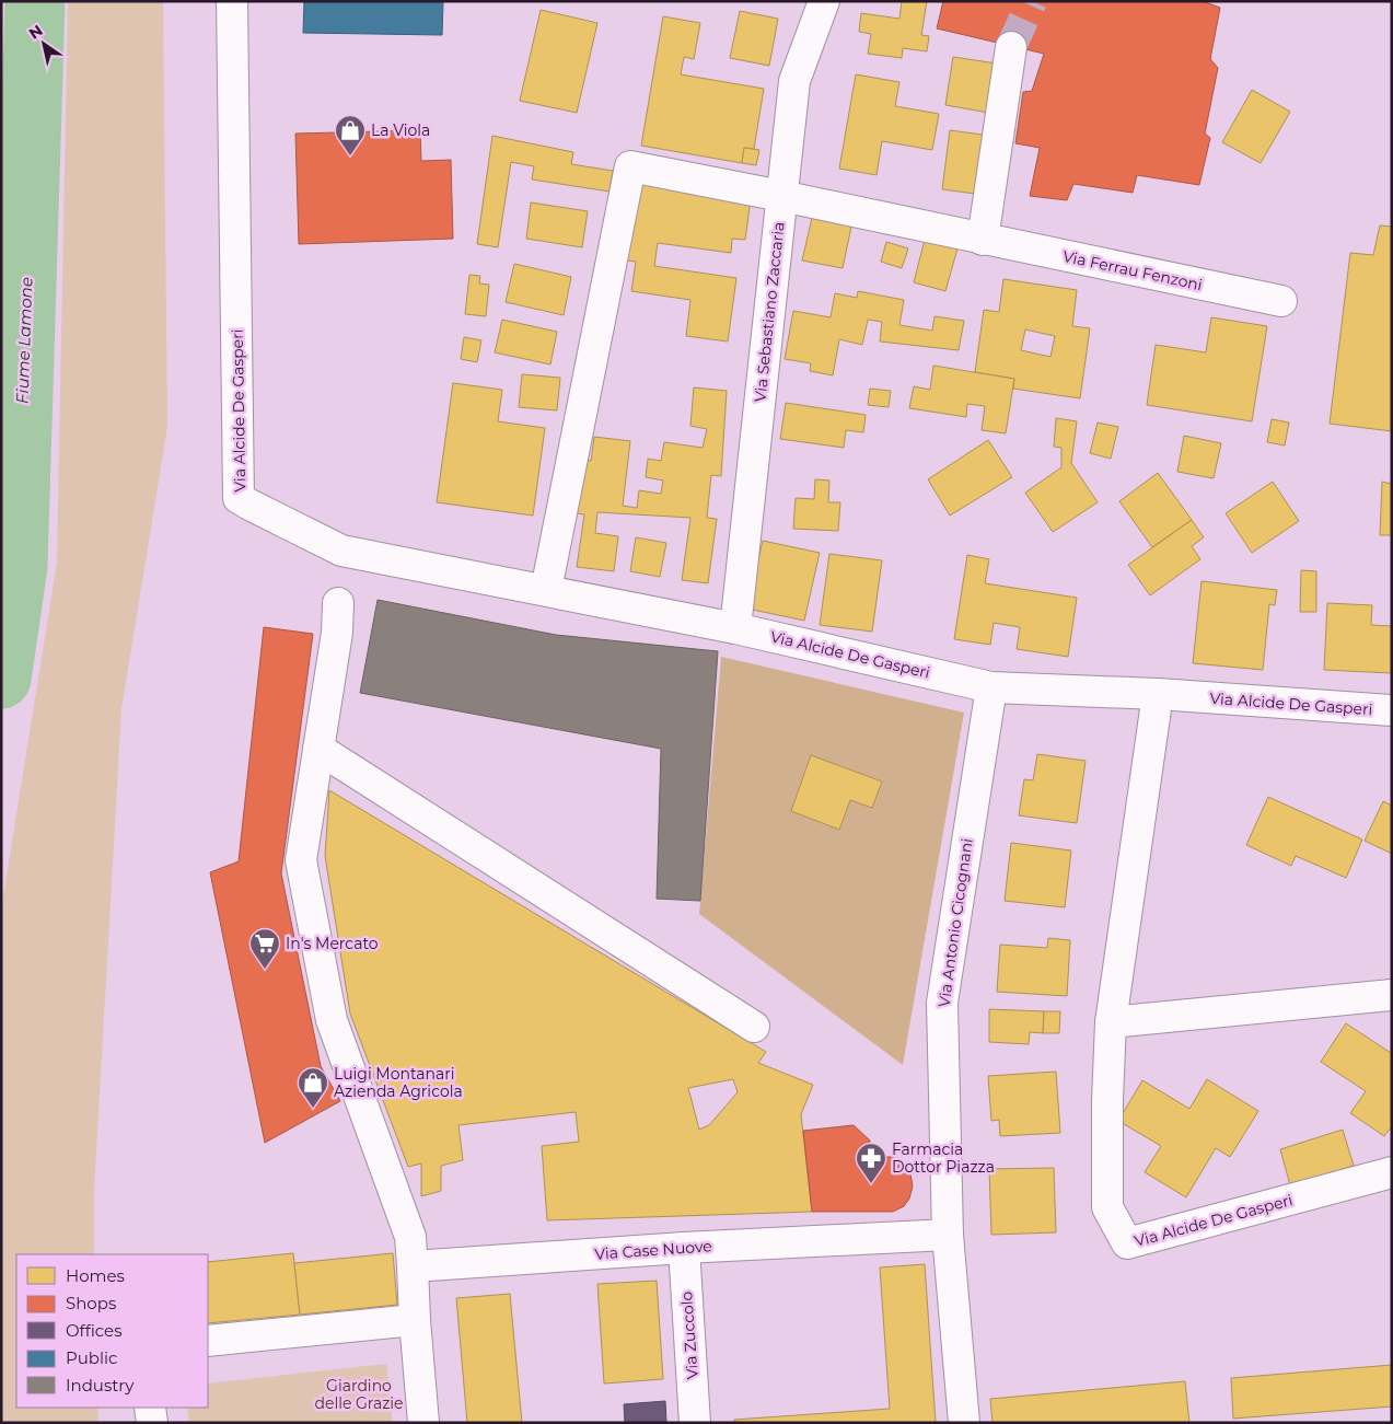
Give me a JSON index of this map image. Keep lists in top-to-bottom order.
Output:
{
  "streets": {
    "street": [
      "Via Ferrau Fenzoni",
      "Via Sebastiano Zaccaria",
      "Via Alcide De Gasperi",
      "Via Antonio Cicognani",
      "Via Case Nuove",
      "Via Zuccolo"
    ]
  },
  "crossings": [
    ["Via Ferrau Fenzoni", "Via Sebastiano Zaccaria"],
    ["Via Sebastiano Zaccaria", "Via Alcide De Gasperi"],
    ["Via Alcide De Gasperi", "Via Antonio Cicognani"],
    ["Via Antonio Cicognani", "Via Case Nuove"],
    ["Via Case Nuove", "Via Zuccolo"]
  ],
  "water": ["Fiume Lamone"],
  "parks": ["Giardino delle Grazie"],
  "places": {
    "shop": ["La Viola", "Luigi Montanari Azienda Agricola"],
    "supermarket": ["In's Mercato"],
    "pharmacy": ["Farmacia Dottor Piazza"]
  },
  "legend": [
    "Homes",
    "Shops",
    "Offices",
    "Public",
    "Industry"
  ],
  "north": "top left"
}
